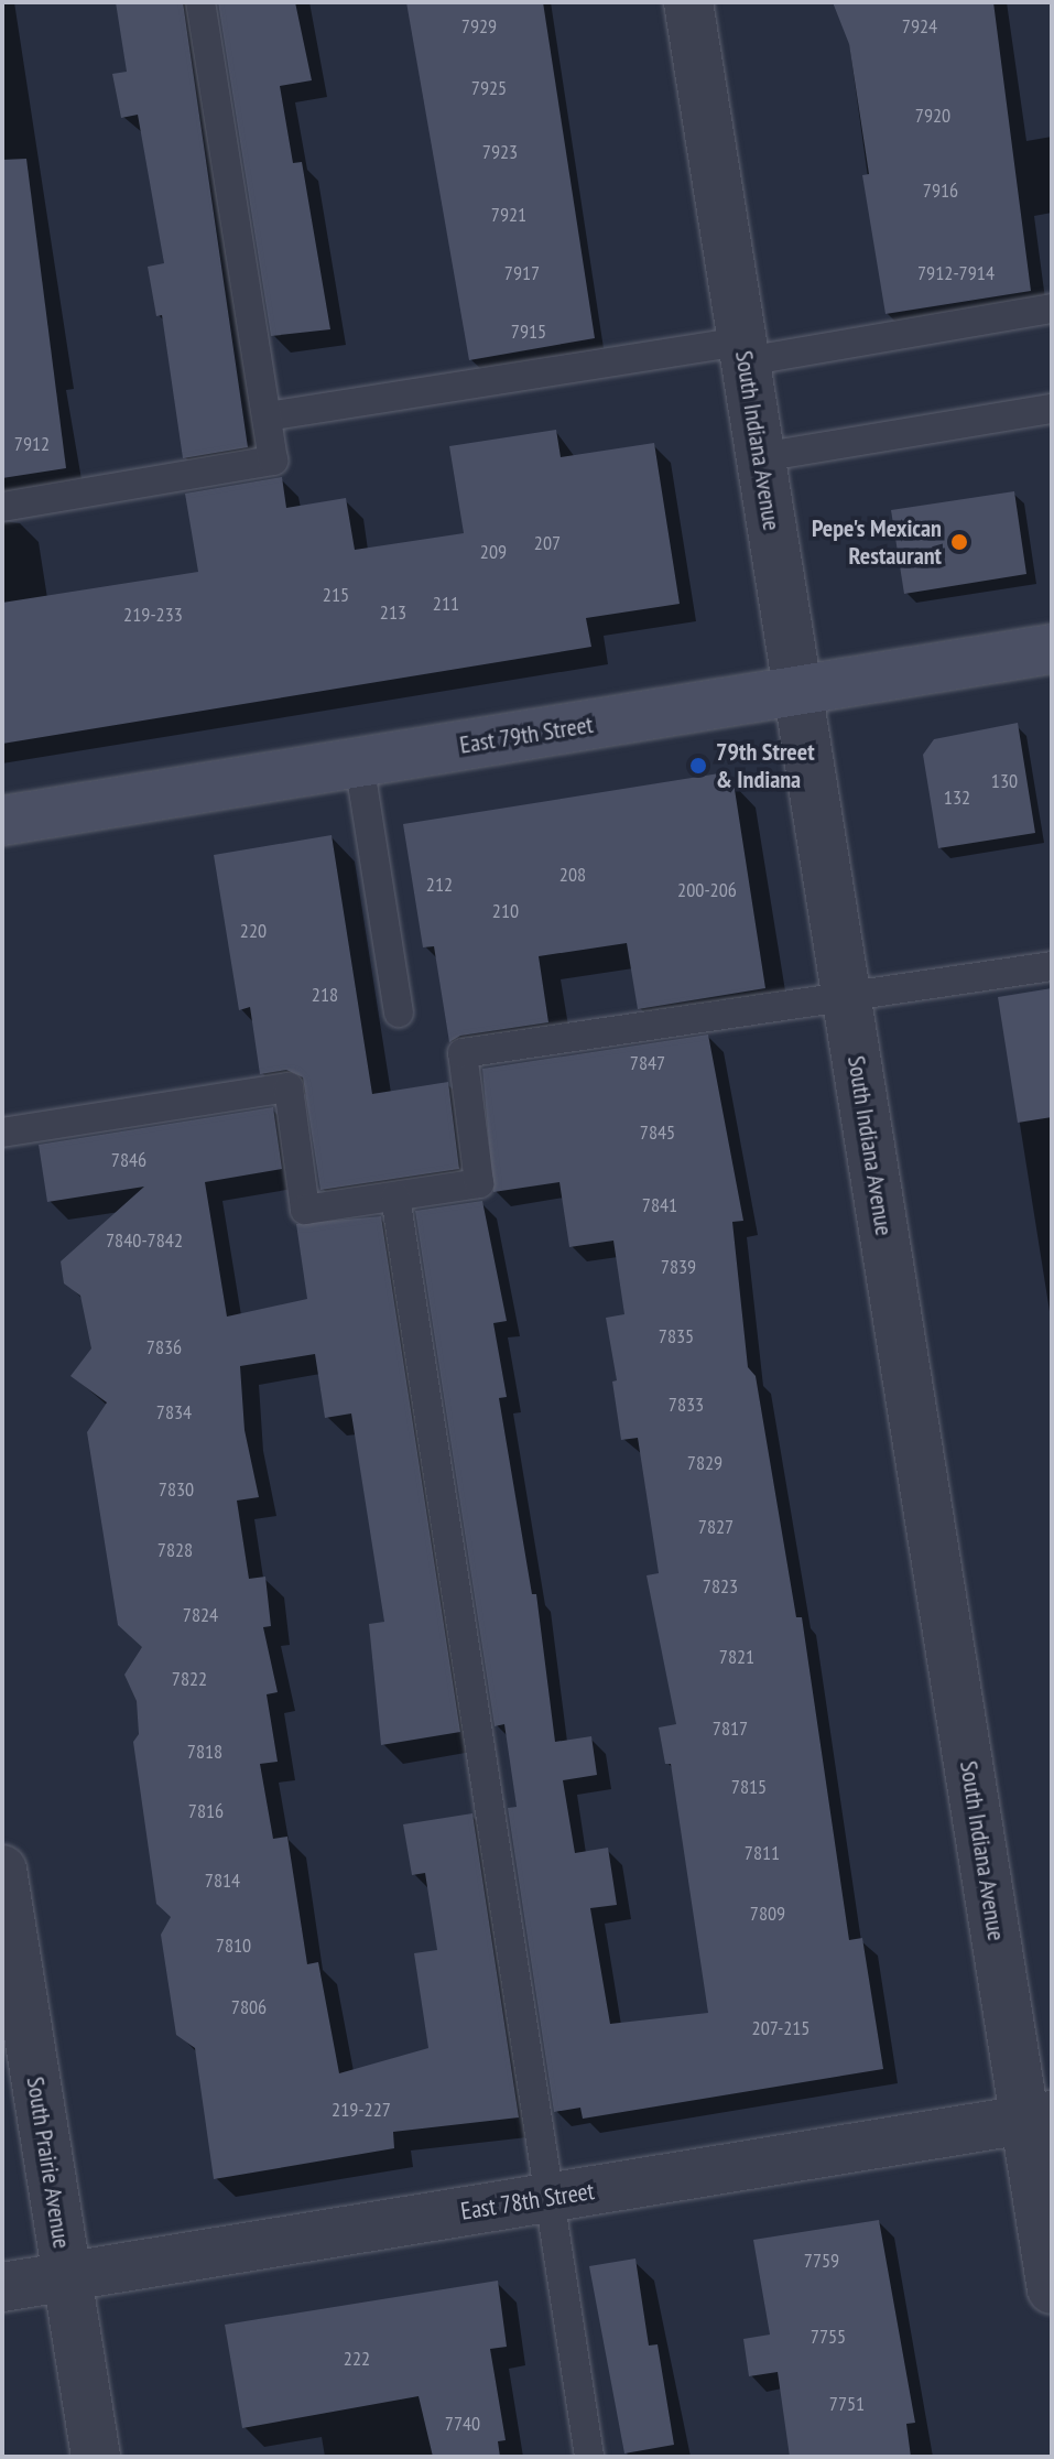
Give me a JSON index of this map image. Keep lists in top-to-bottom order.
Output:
{
  "streets": {
    "main road": ["East 79th Street"],
    "street": ["South Indiana Avenue", "South Prairie Avenue", "East 78th Street"]
  },
  "crossings": [
    ["South Indiana Avenue", "East 79th Street"],
    ["South Indiana Avenue", "East 78th Street"],
    ["South Prairie Avenue", "East 78th Street"]
  ],
  "places": ["Pepe's Mexican Restaurant", "79th Street & Indiana"],
  "house_numbers": [
    "7929",
    "7924",
    "7925",
    "7920",
    "7923",
    "7916",
    "7921",
    "7917",
    "7912-7914",
    "7915",
    "7912",
    "207",
    "209",
    "215",
    "211",
    "213",
    "219-233",
    "130",
    "132",
    "208",
    "212",
    "200-206",
    "210",
    "220",
    "218",
    "7847",
    "7845",
    "7846",
    "7841",
    "7840-7842",
    "7839",
    "7835",
    "7836",
    "7833",
    "7834",
    "7829",
    "7830",
    "7827",
    "7828",
    "7823",
    "7824",
    "7821",
    "7822",
    "7817",
    "7818",
    "7815",
    "7816",
    "7811",
    "7814",
    "7809",
    "7810",
    "7806",
    "207-215",
    "219-227",
    "7759",
    "7755",
    "222",
    "7751",
    "7740"
  ]
}
